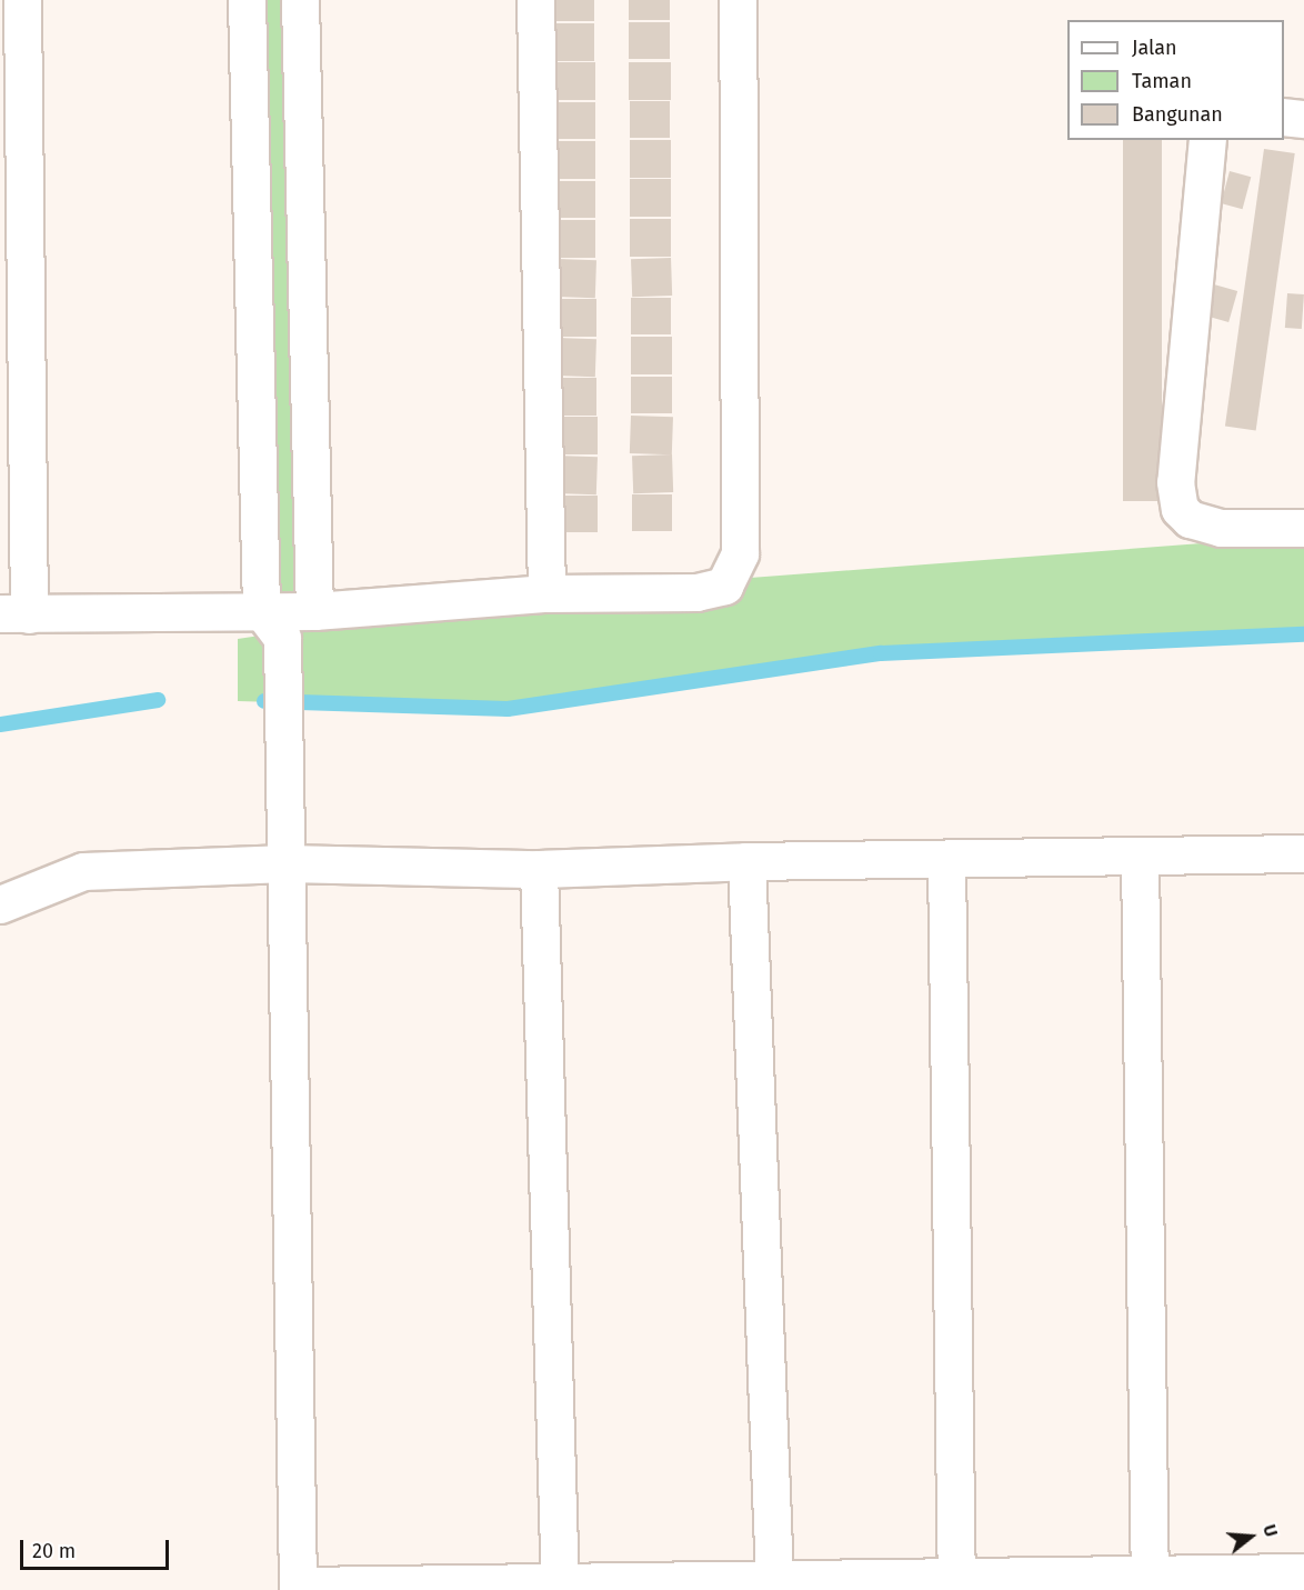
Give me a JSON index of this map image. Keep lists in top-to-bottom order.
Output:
{
  "legend": ["Jalan", "Taman", "Bangunan"],
  "scale_bar": "20 m",
  "north": "right"
}
